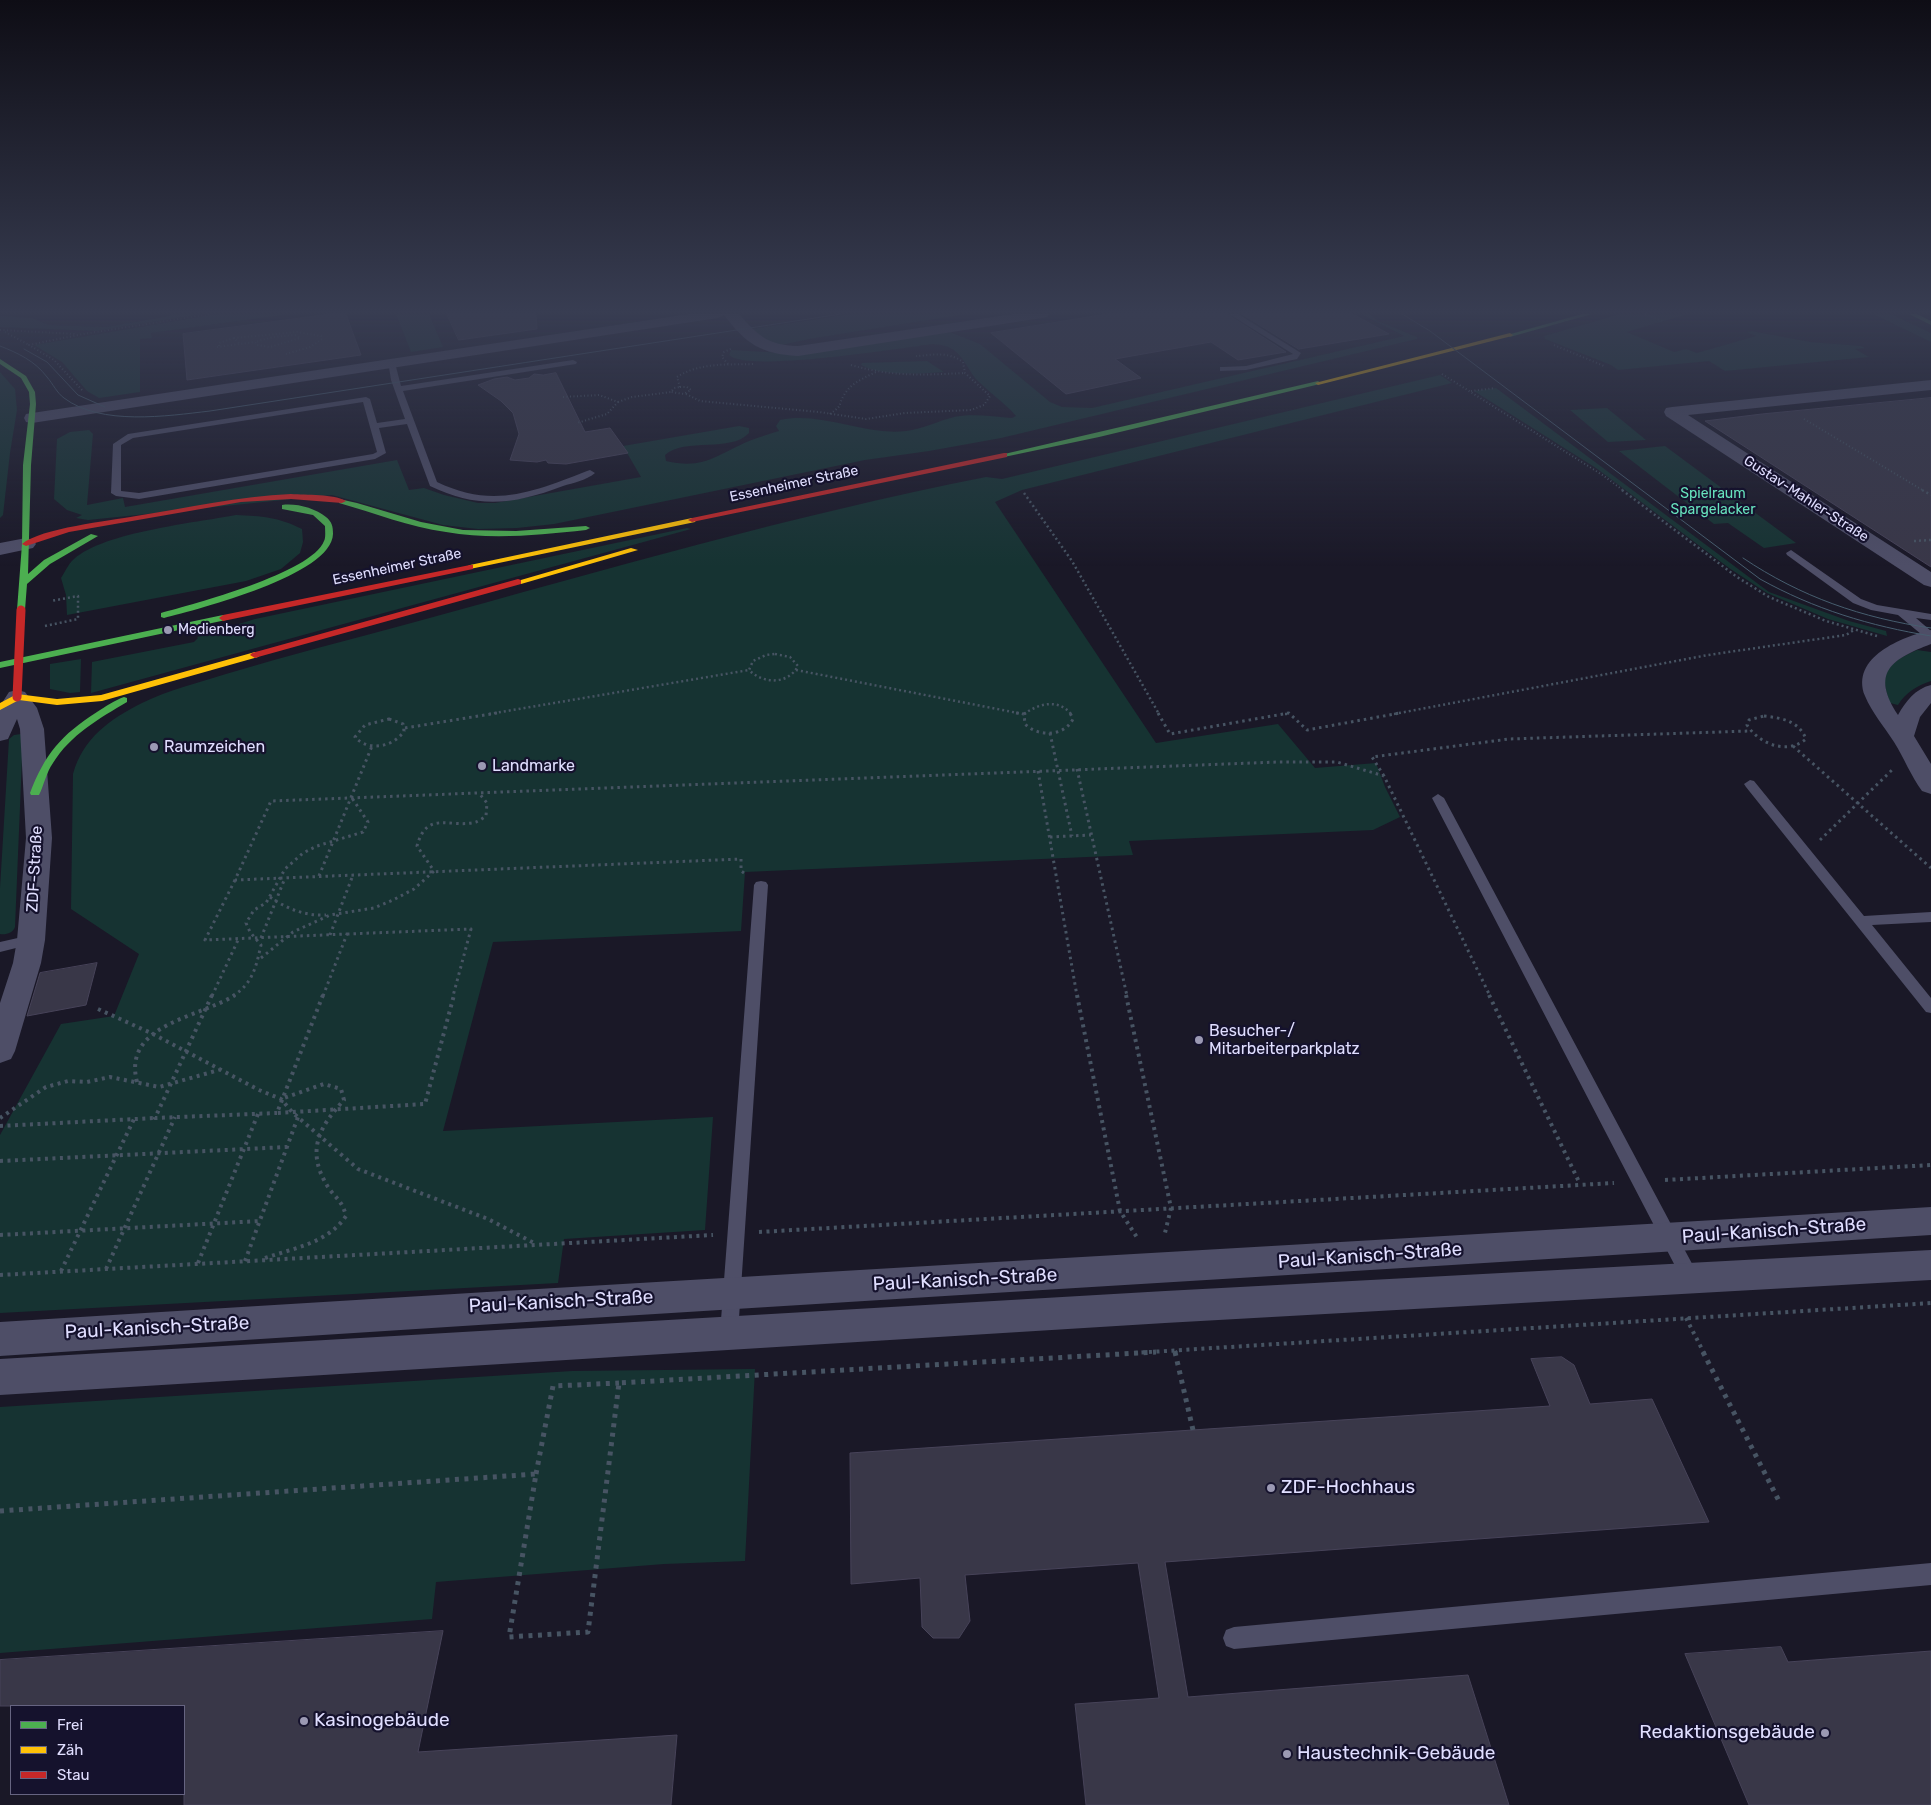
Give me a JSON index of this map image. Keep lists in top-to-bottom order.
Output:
{
  "streets": {
    "main road": ["Essenheimer Straße"],
    "street": ["Gustav-Mahler-Straße", "ZDF-Straße", "Paul-Kanisch-Straße"]
  },
  "parks": ["Spielraum Spargelacker"],
  "places": [
    "Medienberg",
    "Raumzeichen",
    "Landmarke",
    "Besucher-/ Mitarbeiterparkplatz",
    "ZDF-Hochhaus",
    "Kasinogebäude",
    "Redaktionsgebäude",
    "Haustechnik-Gebäude"
  ],
  "legend": ["Frei", "Zäh", "Stau"]
}
